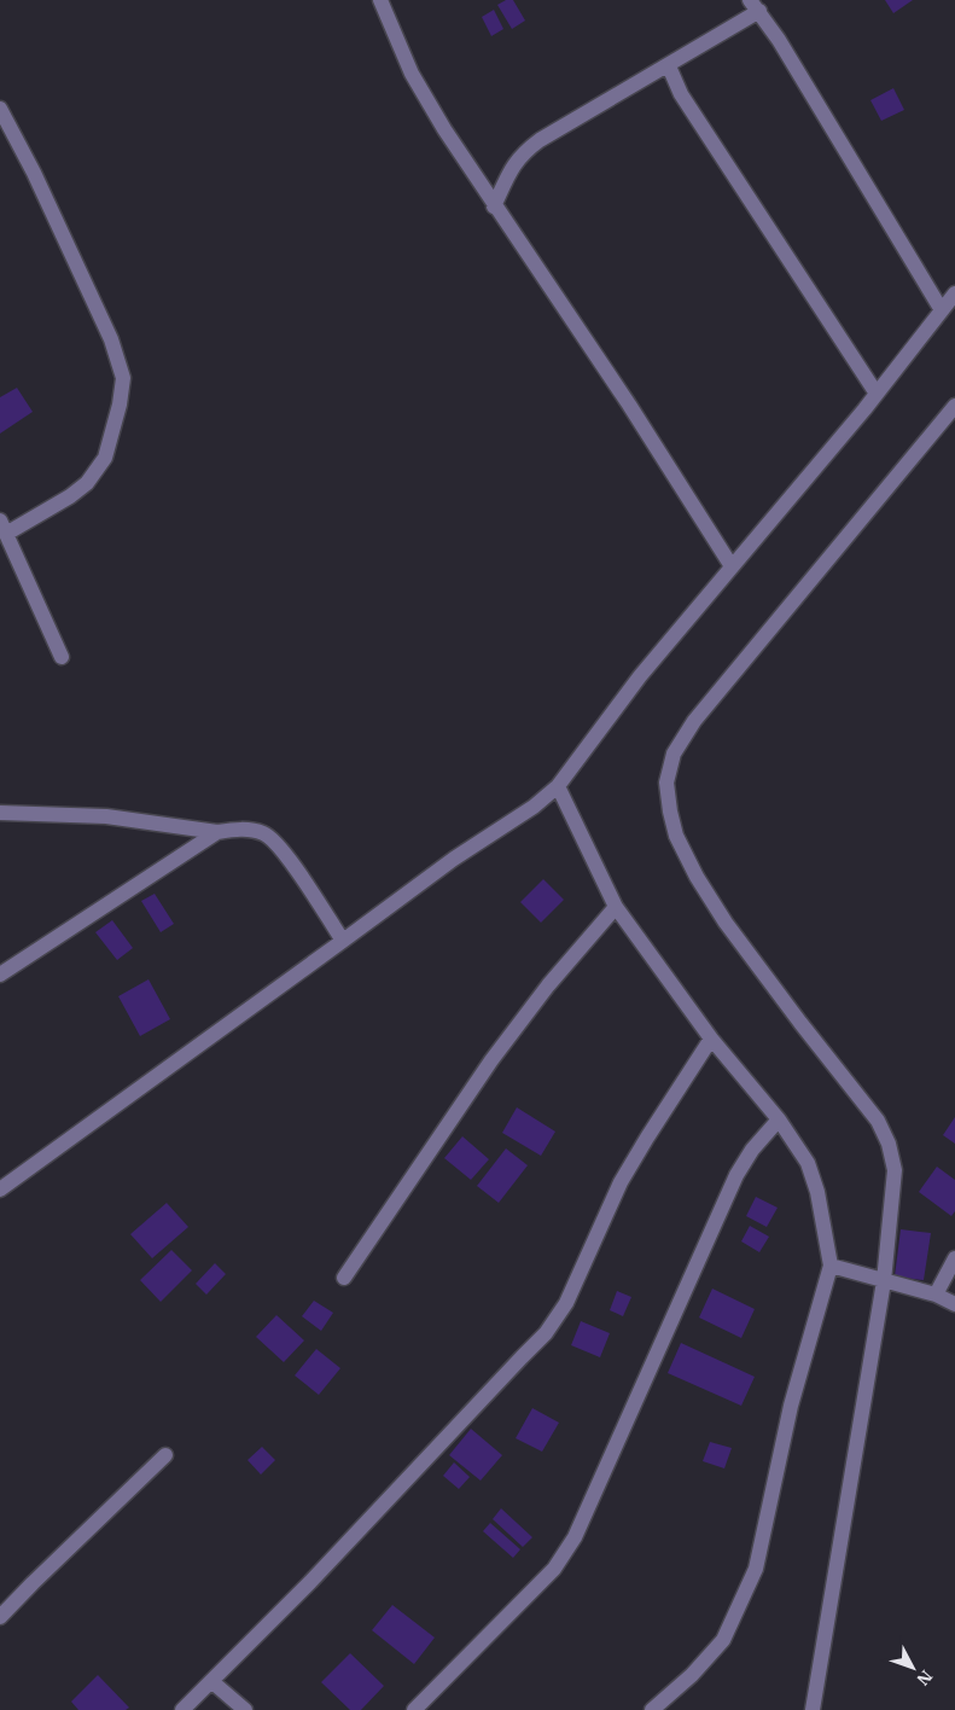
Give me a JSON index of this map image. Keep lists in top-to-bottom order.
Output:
{
  "north": "bottom right"
}
